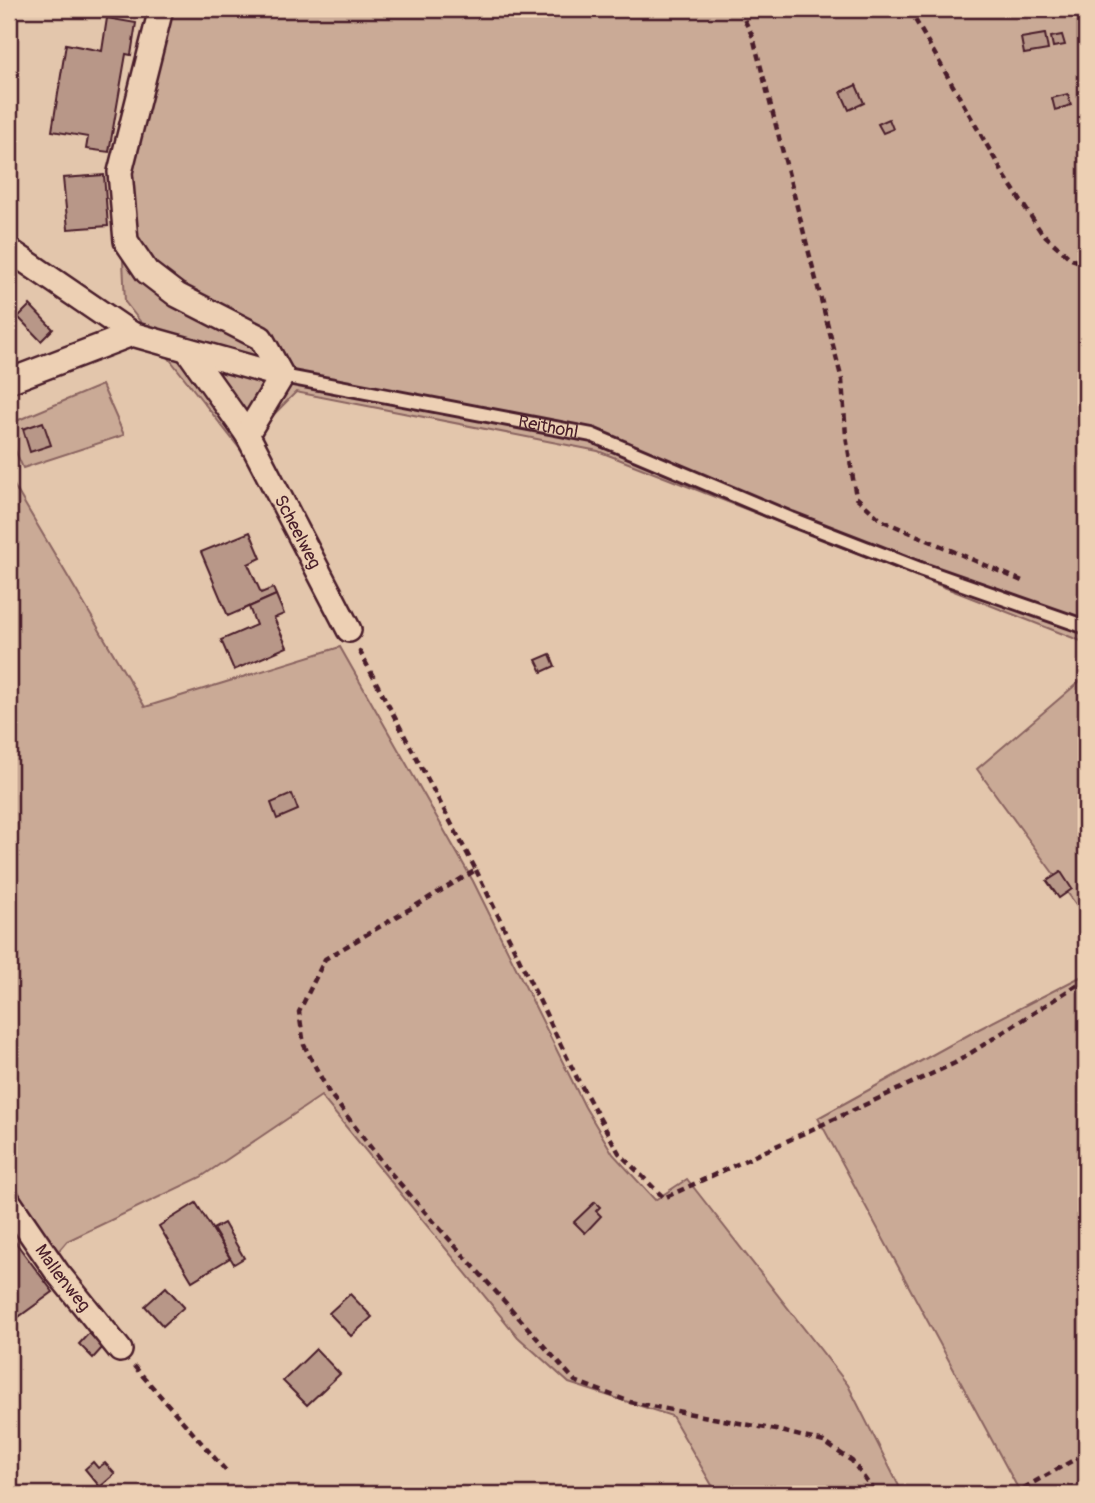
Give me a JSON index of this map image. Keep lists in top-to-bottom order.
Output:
{
  "streets": {
    "street": ["Reithohl", "Scheelweg", "Mallenweg"]
  },
  "crossings": [
    ["Reithohl", "Scheelweg"]
  ]
}
